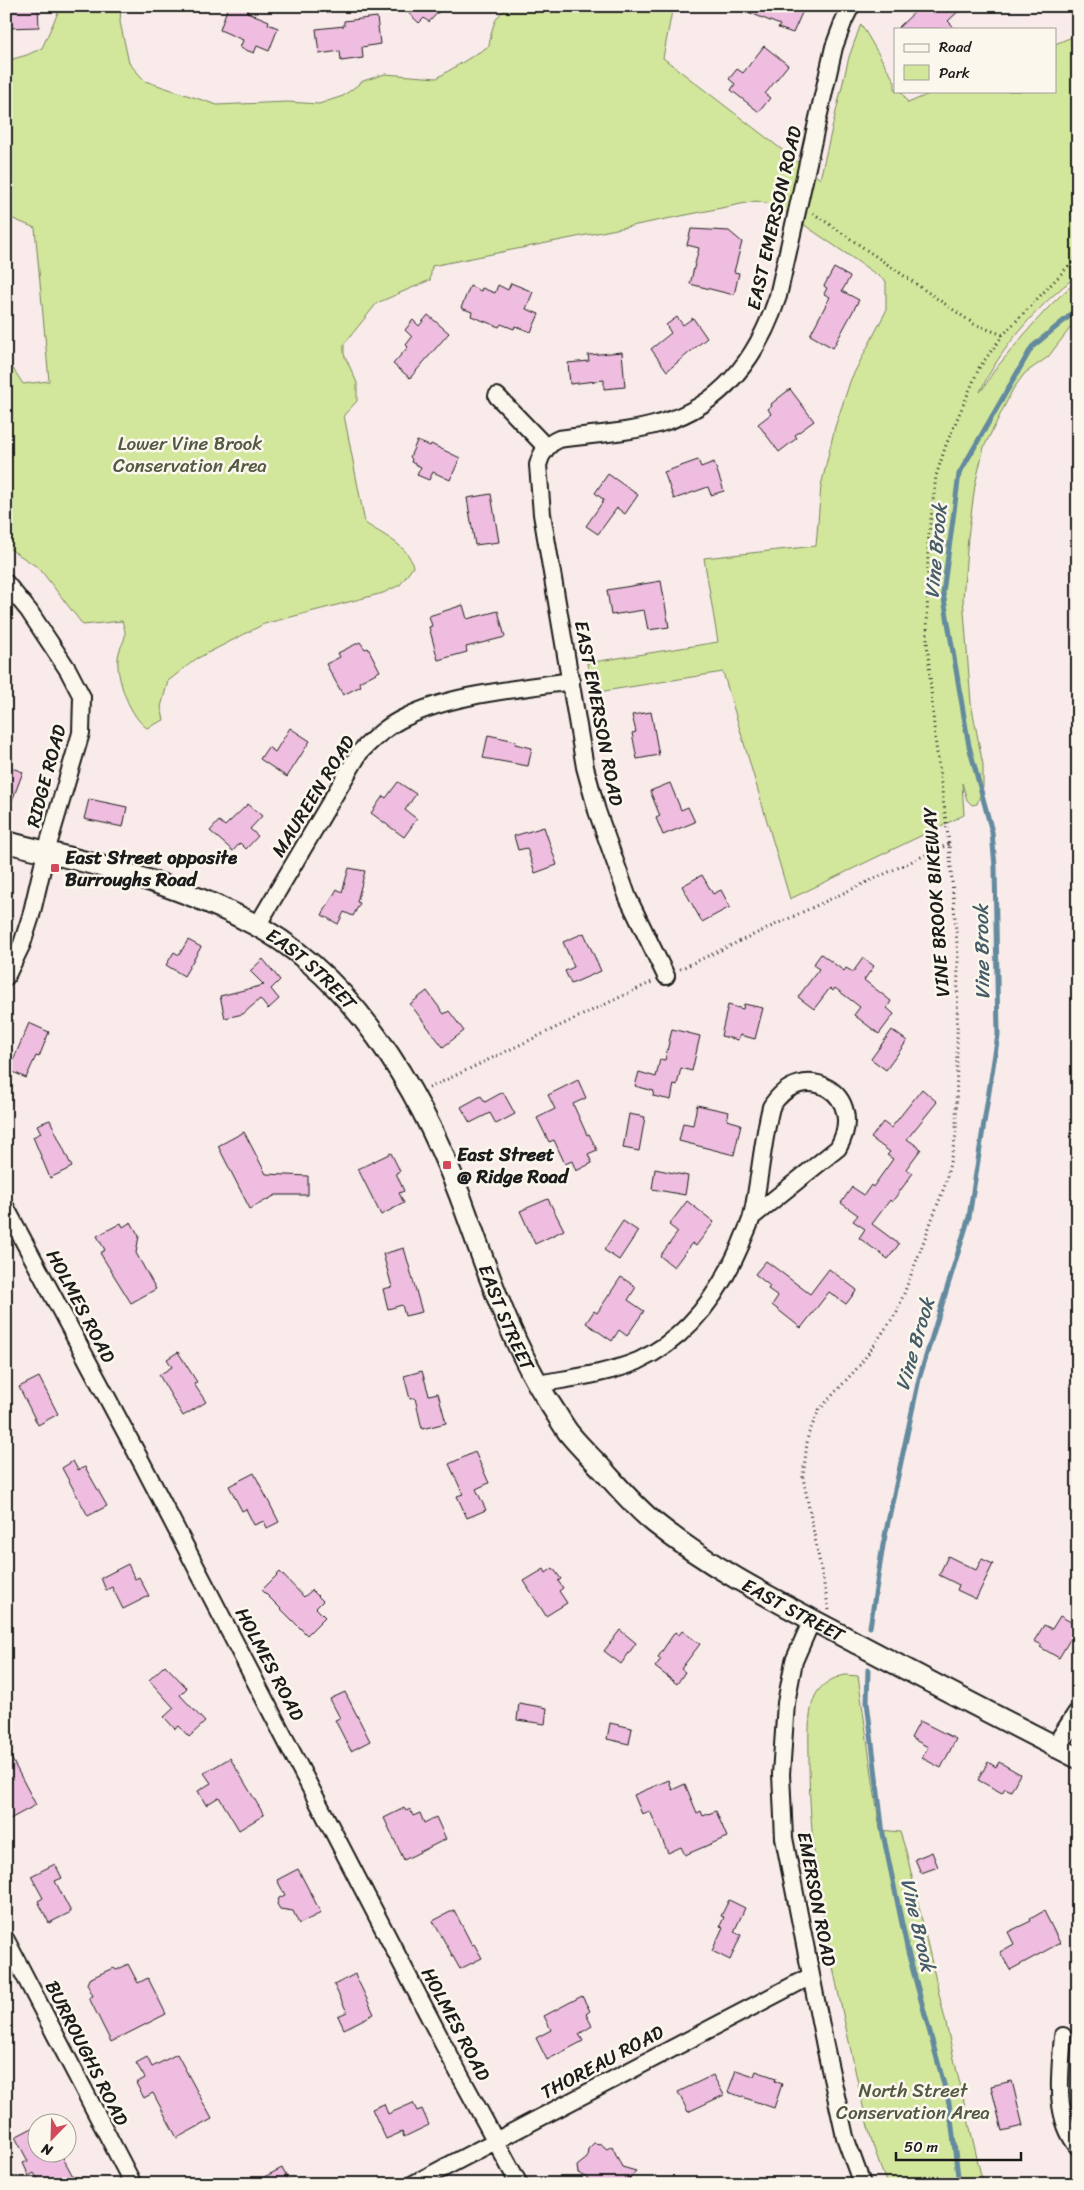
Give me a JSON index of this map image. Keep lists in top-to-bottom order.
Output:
{
  "streets": {
    "street": [
      "EAST EMERSON ROAD",
      "RIDGE ROAD",
      "MAUREEN ROAD",
      "EAST STREET",
      "HOLMES ROAD",
      "EMERSON ROAD",
      "BURROUGHS ROAD",
      "THOREAU ROAD"
    ],
    "path": ["VINE BROOK BIKEWAY"]
  },
  "crossings": [
    ["EAST EMERSON ROAD", "MAUREEN ROAD"],
    ["RIDGE ROAD", "EAST STREET"],
    ["MAUREEN ROAD", "EAST STREET"],
    ["VINE BROOK BIKEWAY", "EAST STREET"],
    ["VINE BROOK BIKEWAY", "EMERSON ROAD"],
    ["EAST STREET", "EMERSON ROAD"],
    ["HOLMES ROAD", "THOREAU ROAD"],
    ["EMERSON ROAD", "THOREAU ROAD"]
  ],
  "water": ["Vine Brook"],
  "parks": ["Lower Vine Brook Conservation Area", "North Street Conservation Area"],
  "places": {
    "transit": ["East Street opposite Burroughs Road", "East Street @ Ridge Road"]
  },
  "legend": ["Road", "Park"],
  "scale_bar": "50 m",
  "north": "bottom left"
}
